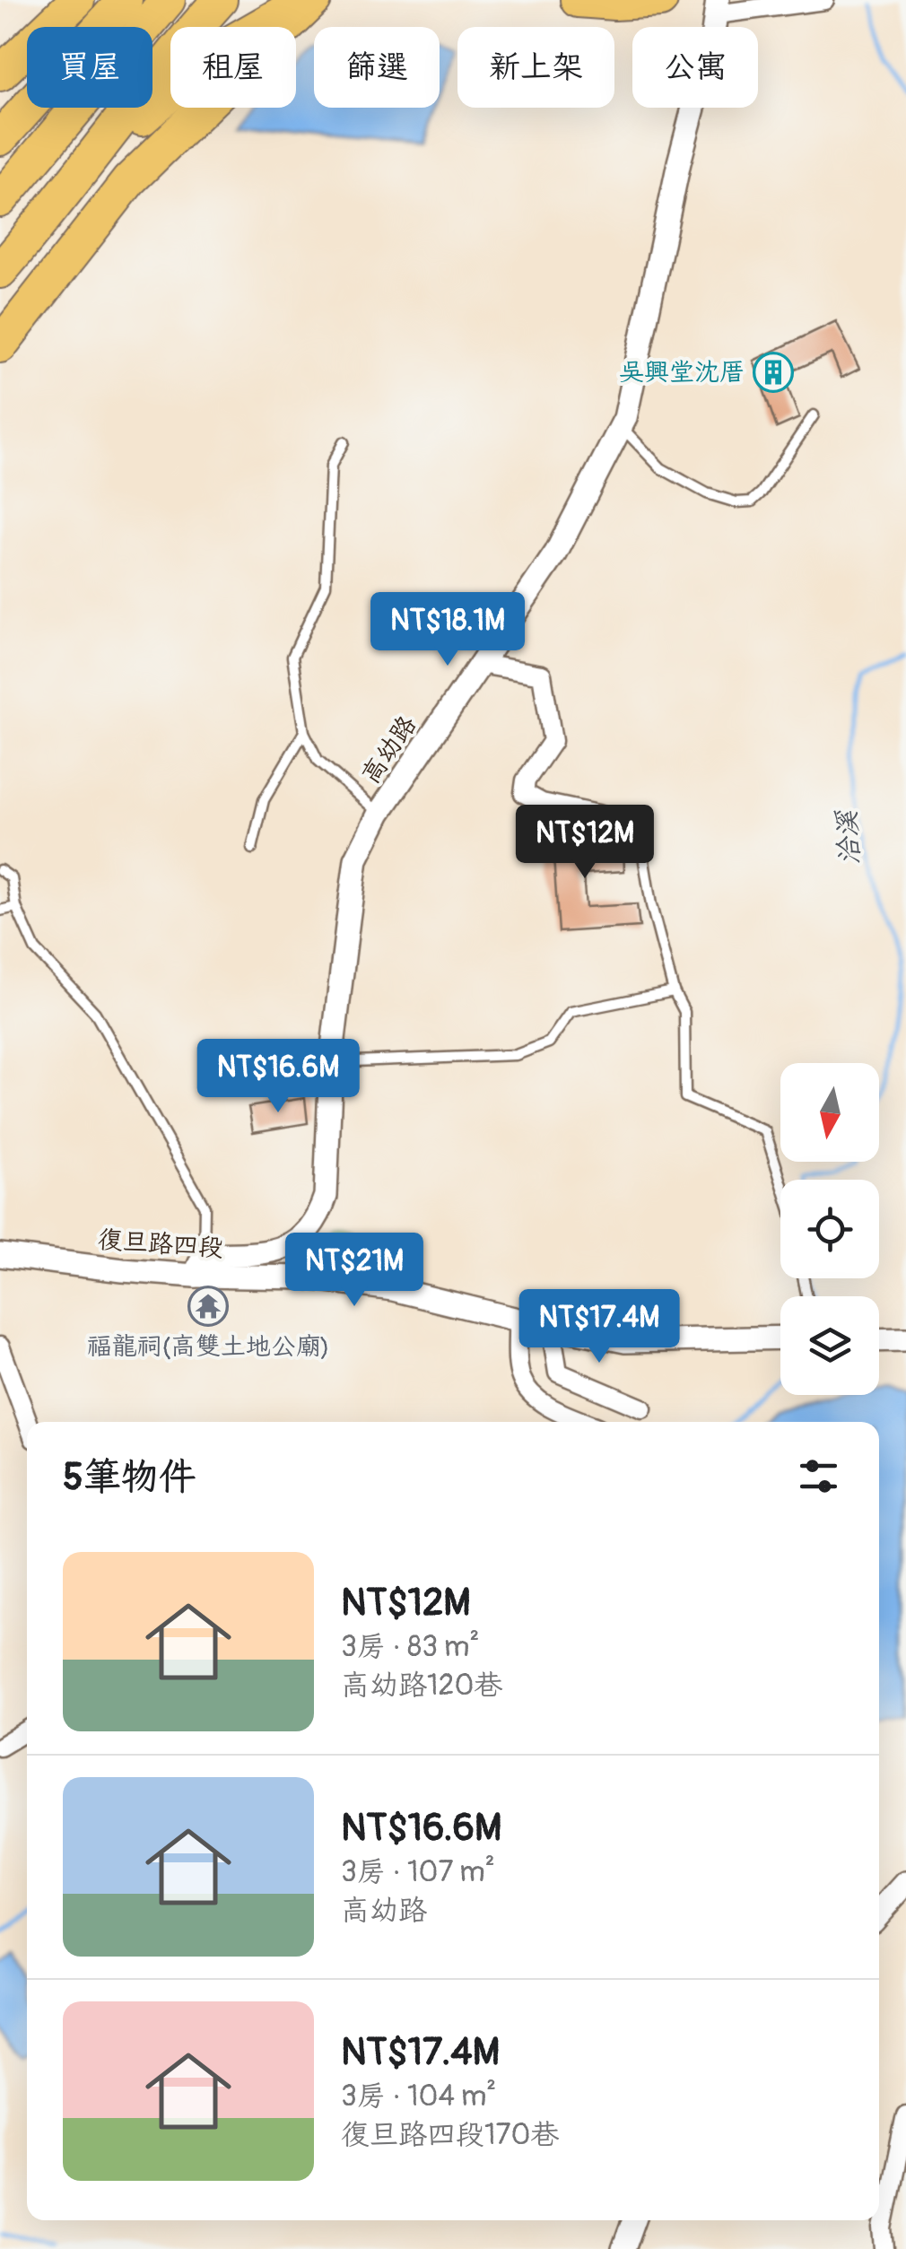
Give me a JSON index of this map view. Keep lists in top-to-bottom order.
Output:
{
  "streets": {
    "street": ["高幼路", "復旦路四段"]
  },
  "crossings": [
    ["高幼路", "復旦路四段"]
  ],
  "water": ["洽溪"],
  "places": {
    "building": ["吳興堂沈厝"],
    "temple": ["福龍祠(高雙土地公廟)"]
  },
  "north": "bottom",
  "page": {
    "chip": [
      "買屋",
      "租屋",
      "篩選",
      "新上架",
      "公寓"
    ],
    "price": [
      "NT$18.1M",
      "NT$12M",
      "NT$16.6M",
      "NT$21M",
      "NT$17.4M"
    ],
    "heading": "5筆物件",
    "list": [
      {
        "name": "NT$12M",
        "note": "3房 · 83 m² · 高幼路120巷"
      },
      {
        "name": "NT$16.6M",
        "note": "3房 · 107 m² · 高幼路"
      },
      {
        "name": "NT$17.4M",
        "note": "3房 · 104 m² · 復旦路四段170巷"
      }
    ]
  }
}
